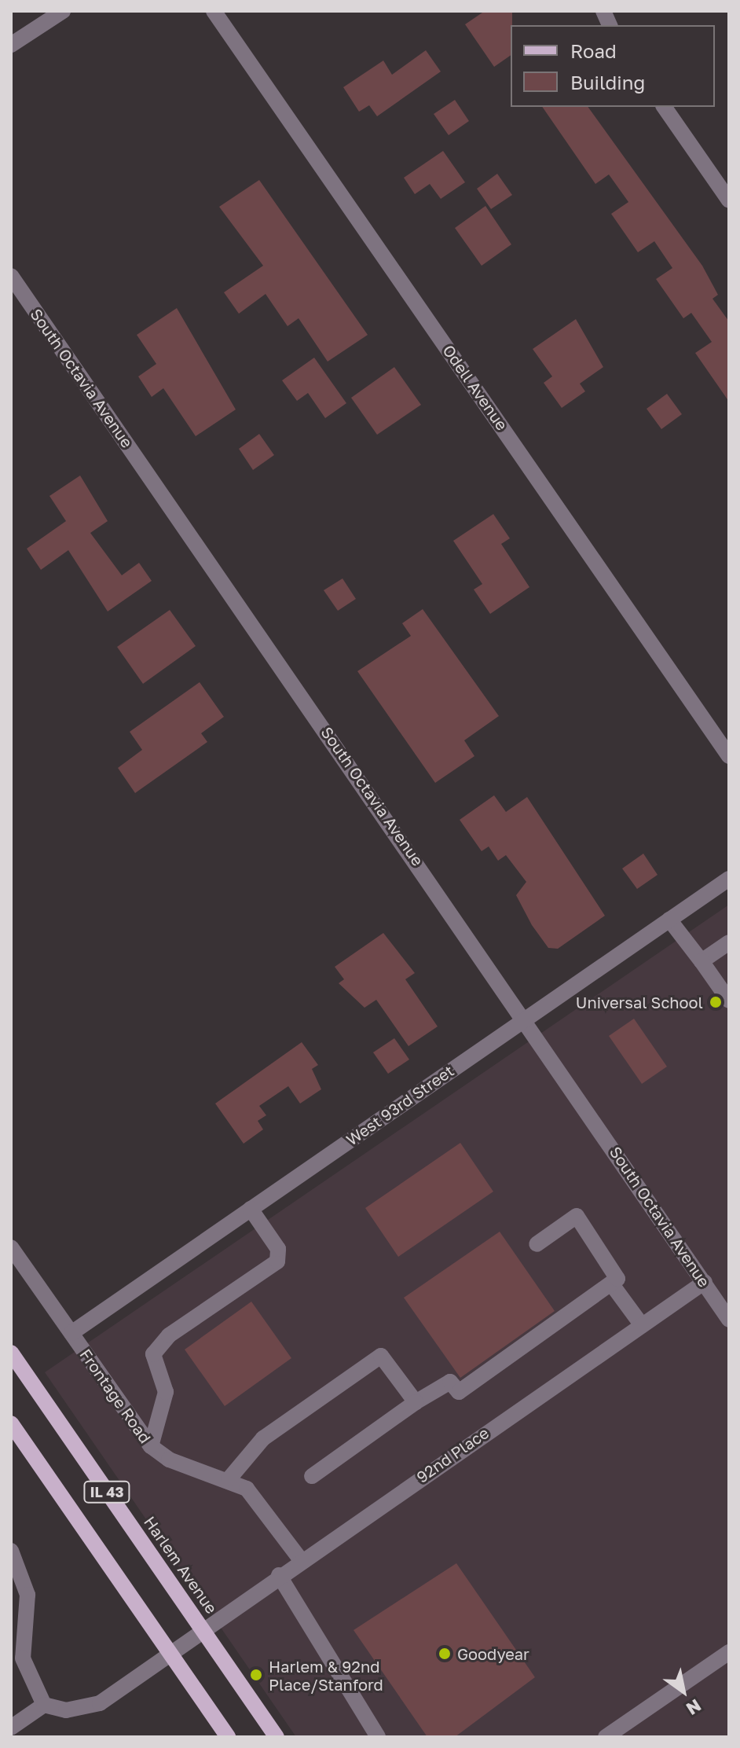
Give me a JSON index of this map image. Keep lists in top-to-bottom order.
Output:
{
  "streets": {
    "main road": ["IL 43", "Harlem Avenue"],
    "street": [
      "South Octavia Avenue",
      "Odell Avenue",
      "West 93rd Street",
      "Frontage Road",
      "92nd Place"
    ]
  },
  "crossings": [
    ["South Octavia Avenue", "West 93rd Street"],
    ["South Octavia Avenue", "92nd Place"],
    ["West 93rd Street", "Frontage Road"],
    ["Frontage Road", "92nd Place"],
    ["92nd Place", "IL 43"],
    ["92nd Place", "Harlem Avenue"]
  ],
  "places": ["Universal School", "Goodyear", "Harlem & 92nd Place/Stanford"],
  "legend": ["Road", "Building"],
  "north": "bottom right"
}
